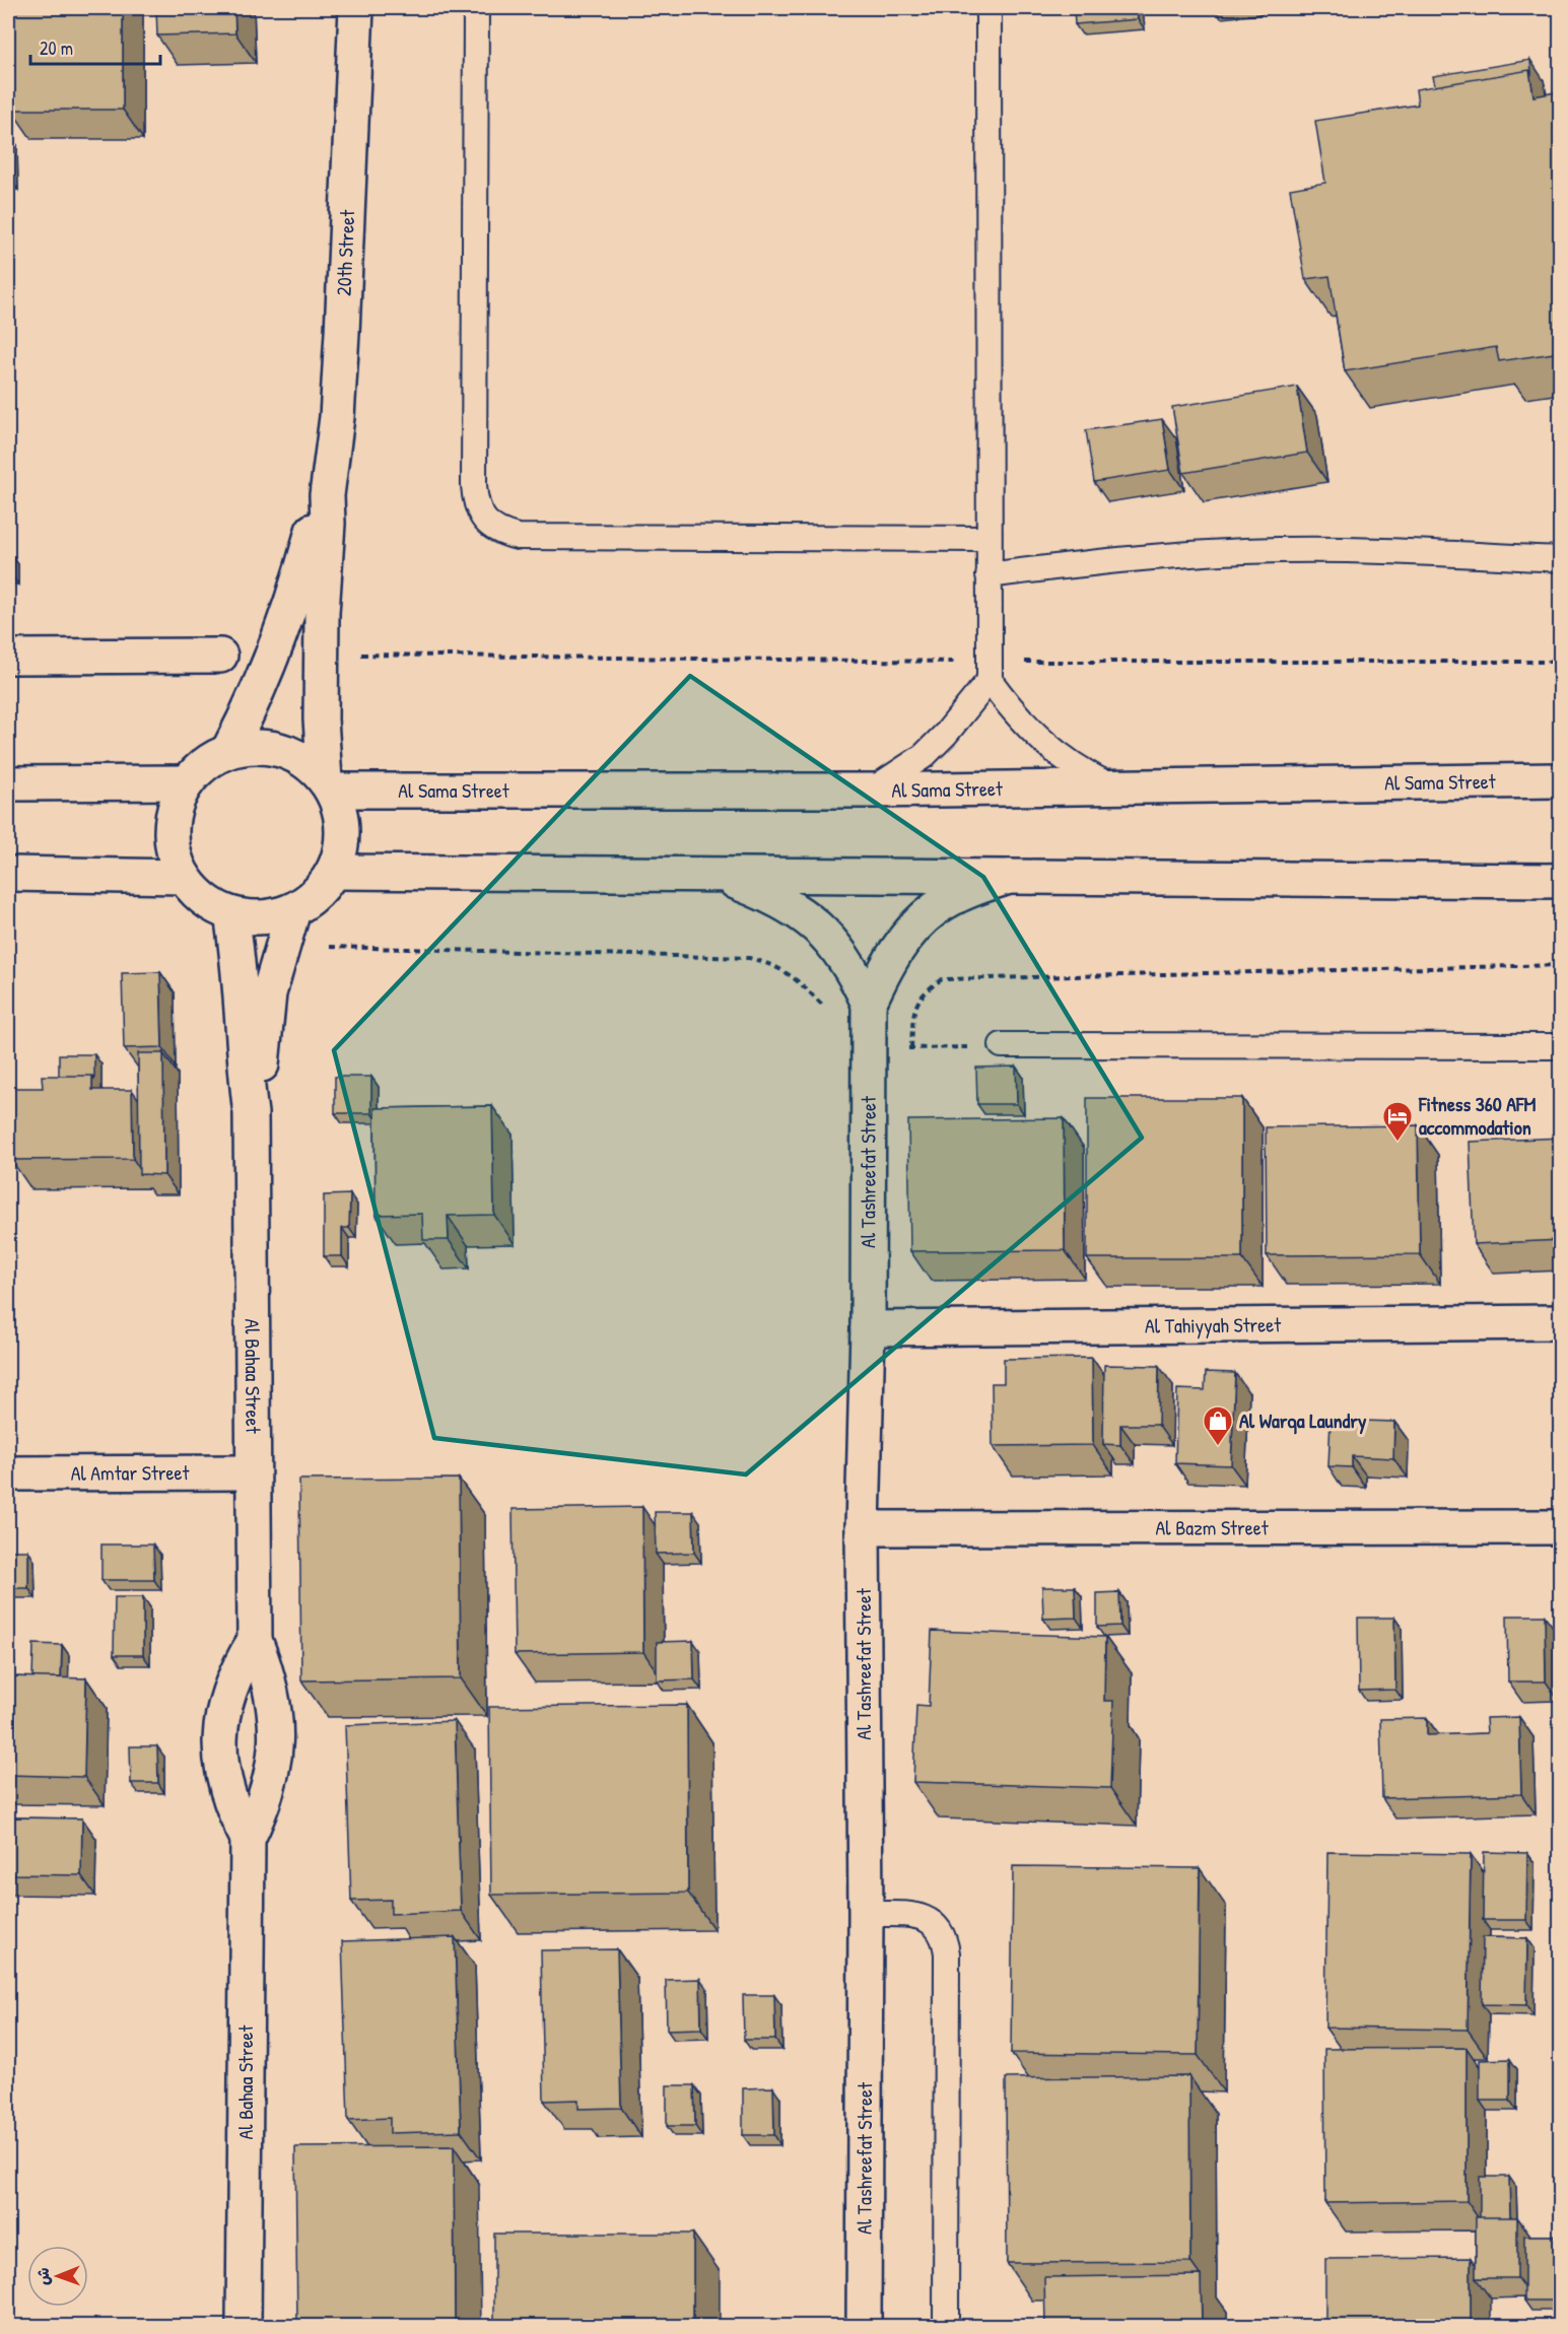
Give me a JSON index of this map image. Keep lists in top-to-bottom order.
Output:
{
  "streets": {
    "street": [
      "20th Street",
      "Al Sama Street",
      "Al Tashreefat Street",
      "Al Tahiyyah Street",
      "Al Bahaa Street",
      "Al Amtar Street",
      "Al Bazm Street"
    ]
  },
  "crossings": [
    ["20th Street", "Al Sama Street"],
    ["20th Street", "Al Bahaa Street"],
    ["Al Sama Street", "Al Bahaa Street"],
    ["Al Tashreefat Street", "Al Tahiyyah Street"],
    ["Al Tashreefat Street", "Al Bazm Street"],
    ["Al Bahaa Street", "Al Amtar Street"]
  ],
  "places": {
    "hotel": ["Fitness 360 AFM accommodation"],
    "shop": ["Al Warqa Laundry"]
  },
  "scale_bar": "20 m",
  "north": "left"
}
